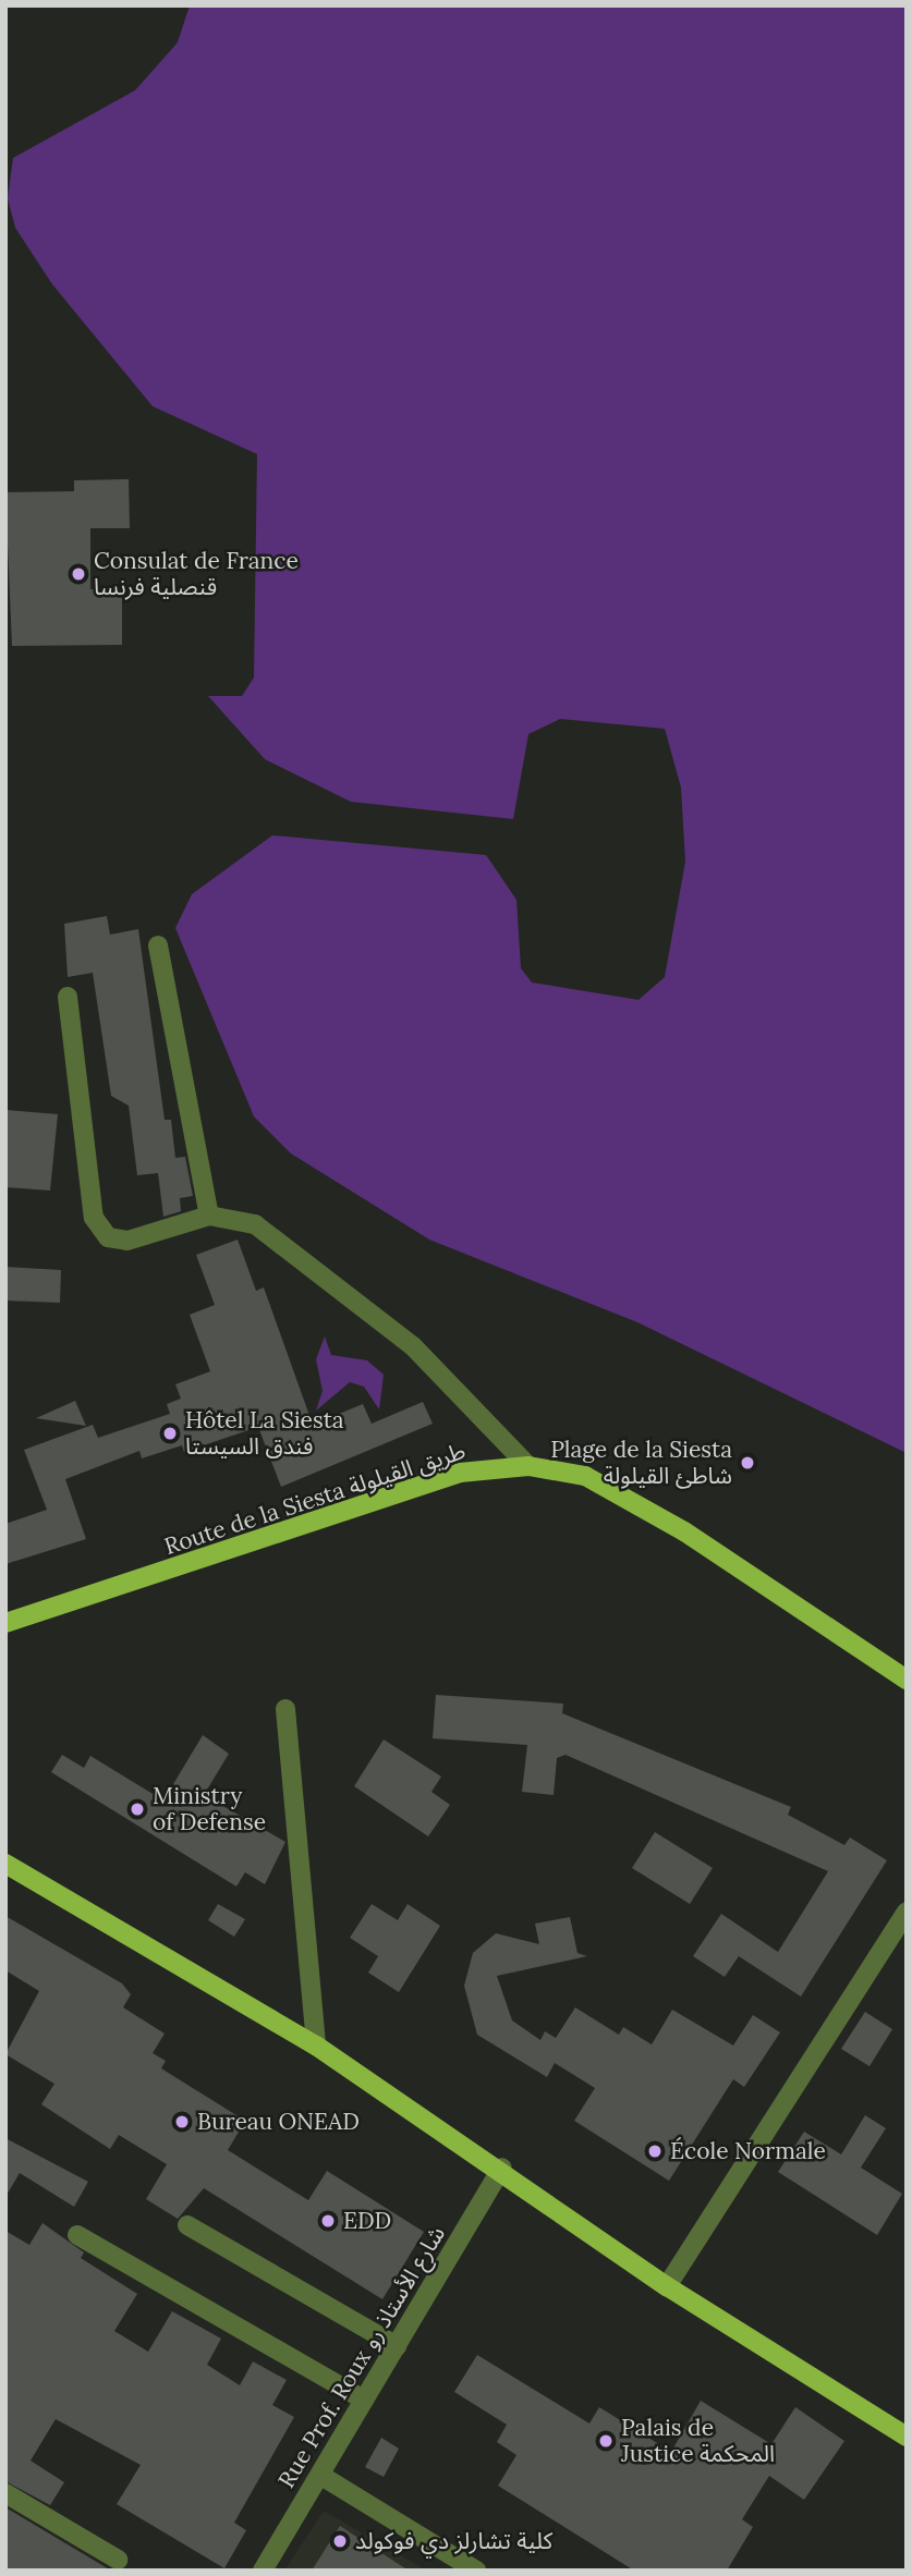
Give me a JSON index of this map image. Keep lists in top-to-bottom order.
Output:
{
  "streets": {
    "main road": ["Route de la Siesta طريق القيلولة"],
    "street": ["Rue Prof. Roux شارع الأستاذ رو"]
  },
  "places": [
    "Consulat de France قنصلية فرنسا",
    "Hôtel La Siesta فندق السيستا",
    "Plage de la Siesta شاطئ القيلولة",
    "Ministry of Defense",
    "Bureau ONEAD",
    "École Normale",
    "EDD",
    "Palais de Justice المحكمة",
    "كلية تشارلز دي فوكولد"
  ]
}
